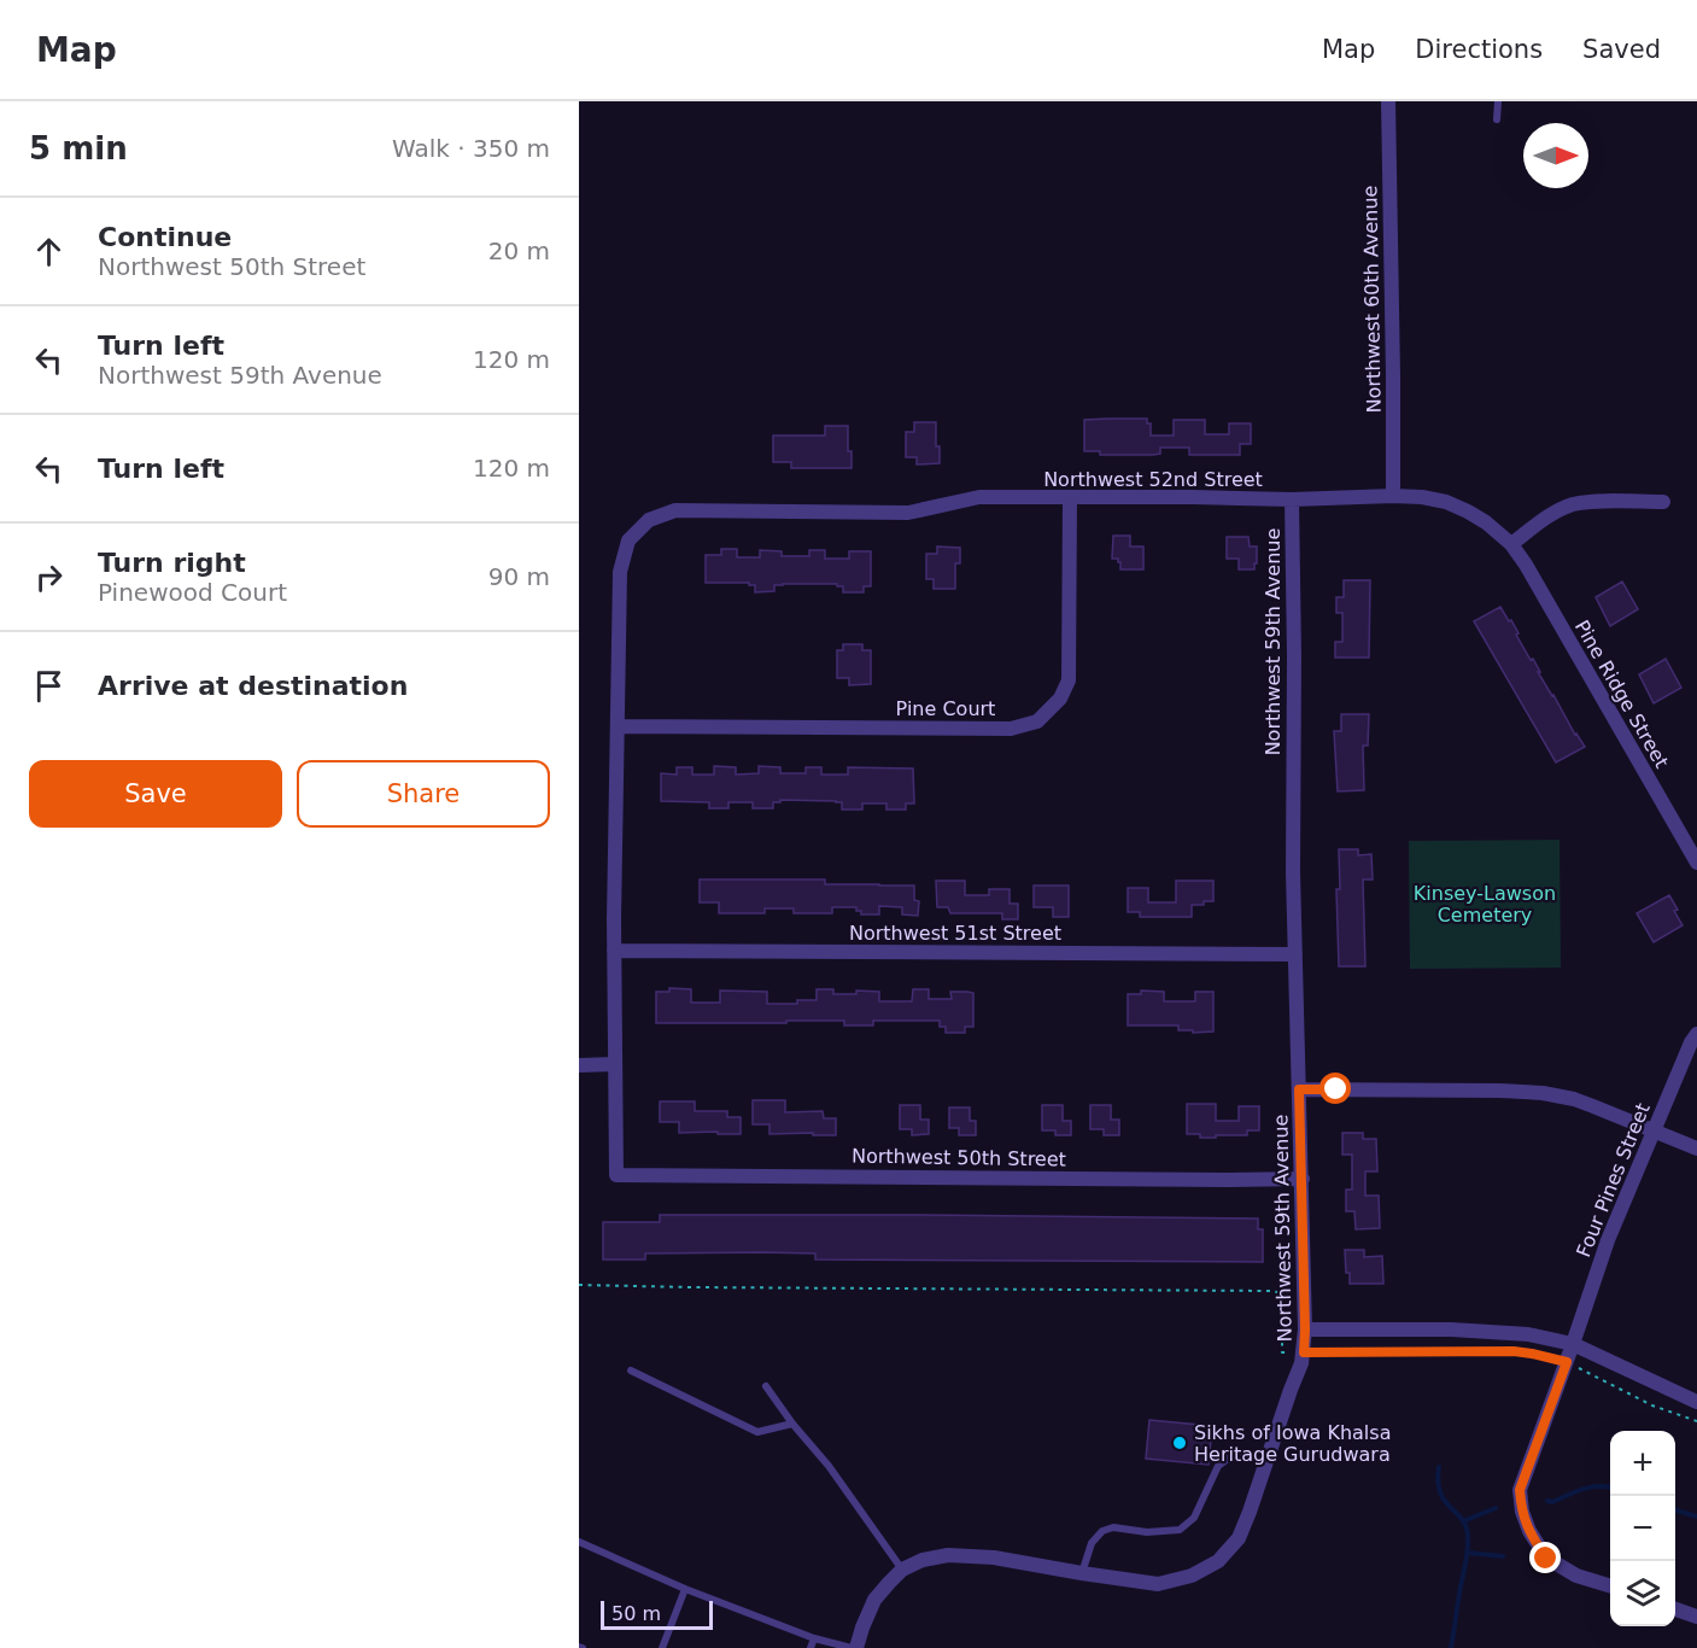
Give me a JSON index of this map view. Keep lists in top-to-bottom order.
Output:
{
  "streets": {
    "street": [
      "Northwest 60th Avenue",
      "Northwest 52nd Street",
      "Northwest 59th Avenue",
      "Pine Ridge Street",
      "Pine Court",
      "Northwest 51st Street",
      "Northwest 50th Street",
      "Four Pines Street"
    ]
  },
  "crossings": [
    ["Northwest 60th Avenue", "Northwest 52nd Street"],
    ["Northwest 52nd Street", "Northwest 59th Avenue"],
    ["Northwest 52nd Street", "Pine Ridge Street"],
    ["Northwest 52nd Street", "Pine Court"],
    ["Northwest 59th Avenue", "Northwest 51st Street"],
    ["Northwest 59th Avenue", "Northwest 50th Street"]
  ],
  "parks": ["Kinsey-Lawson Cemetery"],
  "places": ["Sikhs of Iowa Khalsa Heritage Gurudwara"],
  "scale_bar": "50 m",
  "north": "right",
  "page": {
    "header": "Map",
    "nav": ["Map", "Directions", "Saved"],
    "heading": ["5 min", "Walk · 350 m"],
    "list": [
      ["Continue", "Northwest 50th Street", "20 m"],
      ["Turn left", "Northwest 59th Avenue", "120 m"],
      ["Turn left", "120 m"],
      ["Turn right", "Pinewood Court", "90 m"],
      "Arrive at destination"
    ],
    "buttons": ["Save", "Share"],
    "map_buttons": ["+", "−"],
    "scale": "50 m"
  }
}
